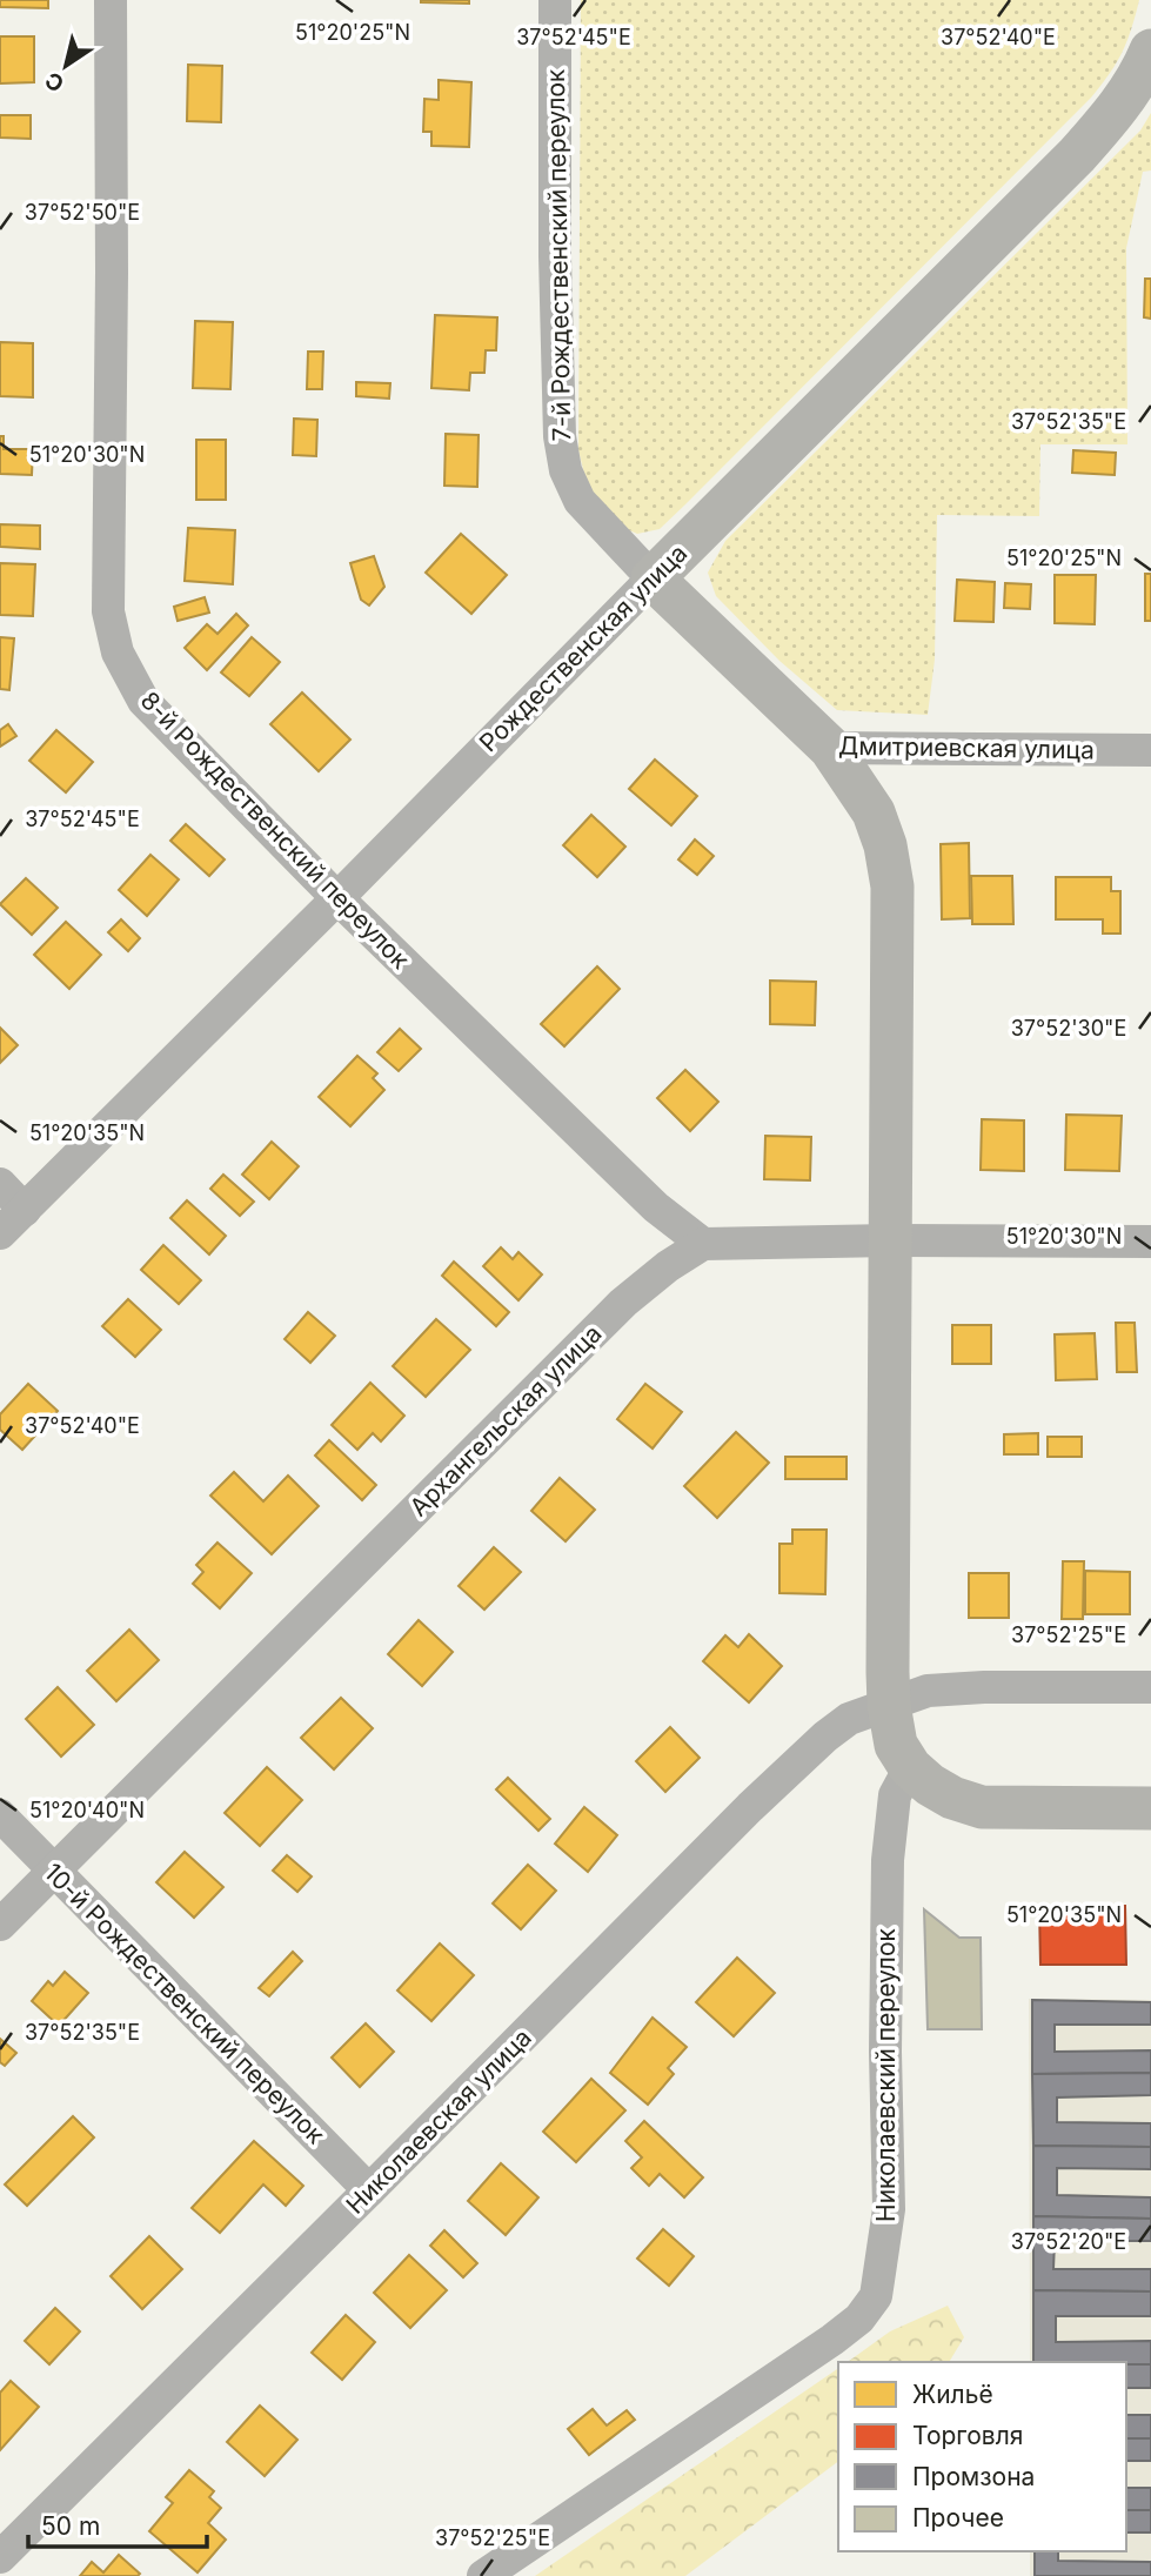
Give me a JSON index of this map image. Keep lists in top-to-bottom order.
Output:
{
  "streets": {
    "main road": ["Рождественская улица", "Дмитриевская улица"],
    "street": [
      "7-й Рождественский переулок",
      "8-й Рождественский переулок",
      "Архангельская улица",
      "10-й Рождественский переулок",
      "Николаевский переулок",
      "Николаевская улица"
    ]
  },
  "crossings": [
    ["7-й Рождественский переулок", "Рождественская улица"],
    ["7-й Рождественский переулок", "Дмитриевская улица"],
    ["Рождественская улица", "Дмитриевская улица"],
    ["Рождественская улица", "8-й Рождественский переулок"],
    ["8-й Рождественский переулок", "Архангельская улица"],
    ["Архангельская улица", "10-й Рождественский переулок"],
    ["10-й Рождественский переулок", "Николаевская улица"]
  ],
  "legend": [
    "Жильё",
    "Торговля",
    "Промзона",
    "Прочее"
  ],
  "scale_bar": "50 m",
  "north": "bottom left",
  "coordinates": [
    "51°20'25\"N",
    "37°52'45\"E",
    "37°52'40\"E",
    "37°52'50\"E",
    "37°52'35\"E",
    "51°20'30\"N",
    "37°52'30\"E",
    "51°20'35\"N",
    "37°52'25\"E",
    "51°20'40\"N",
    "37°52'20\"E"
  ]
}
